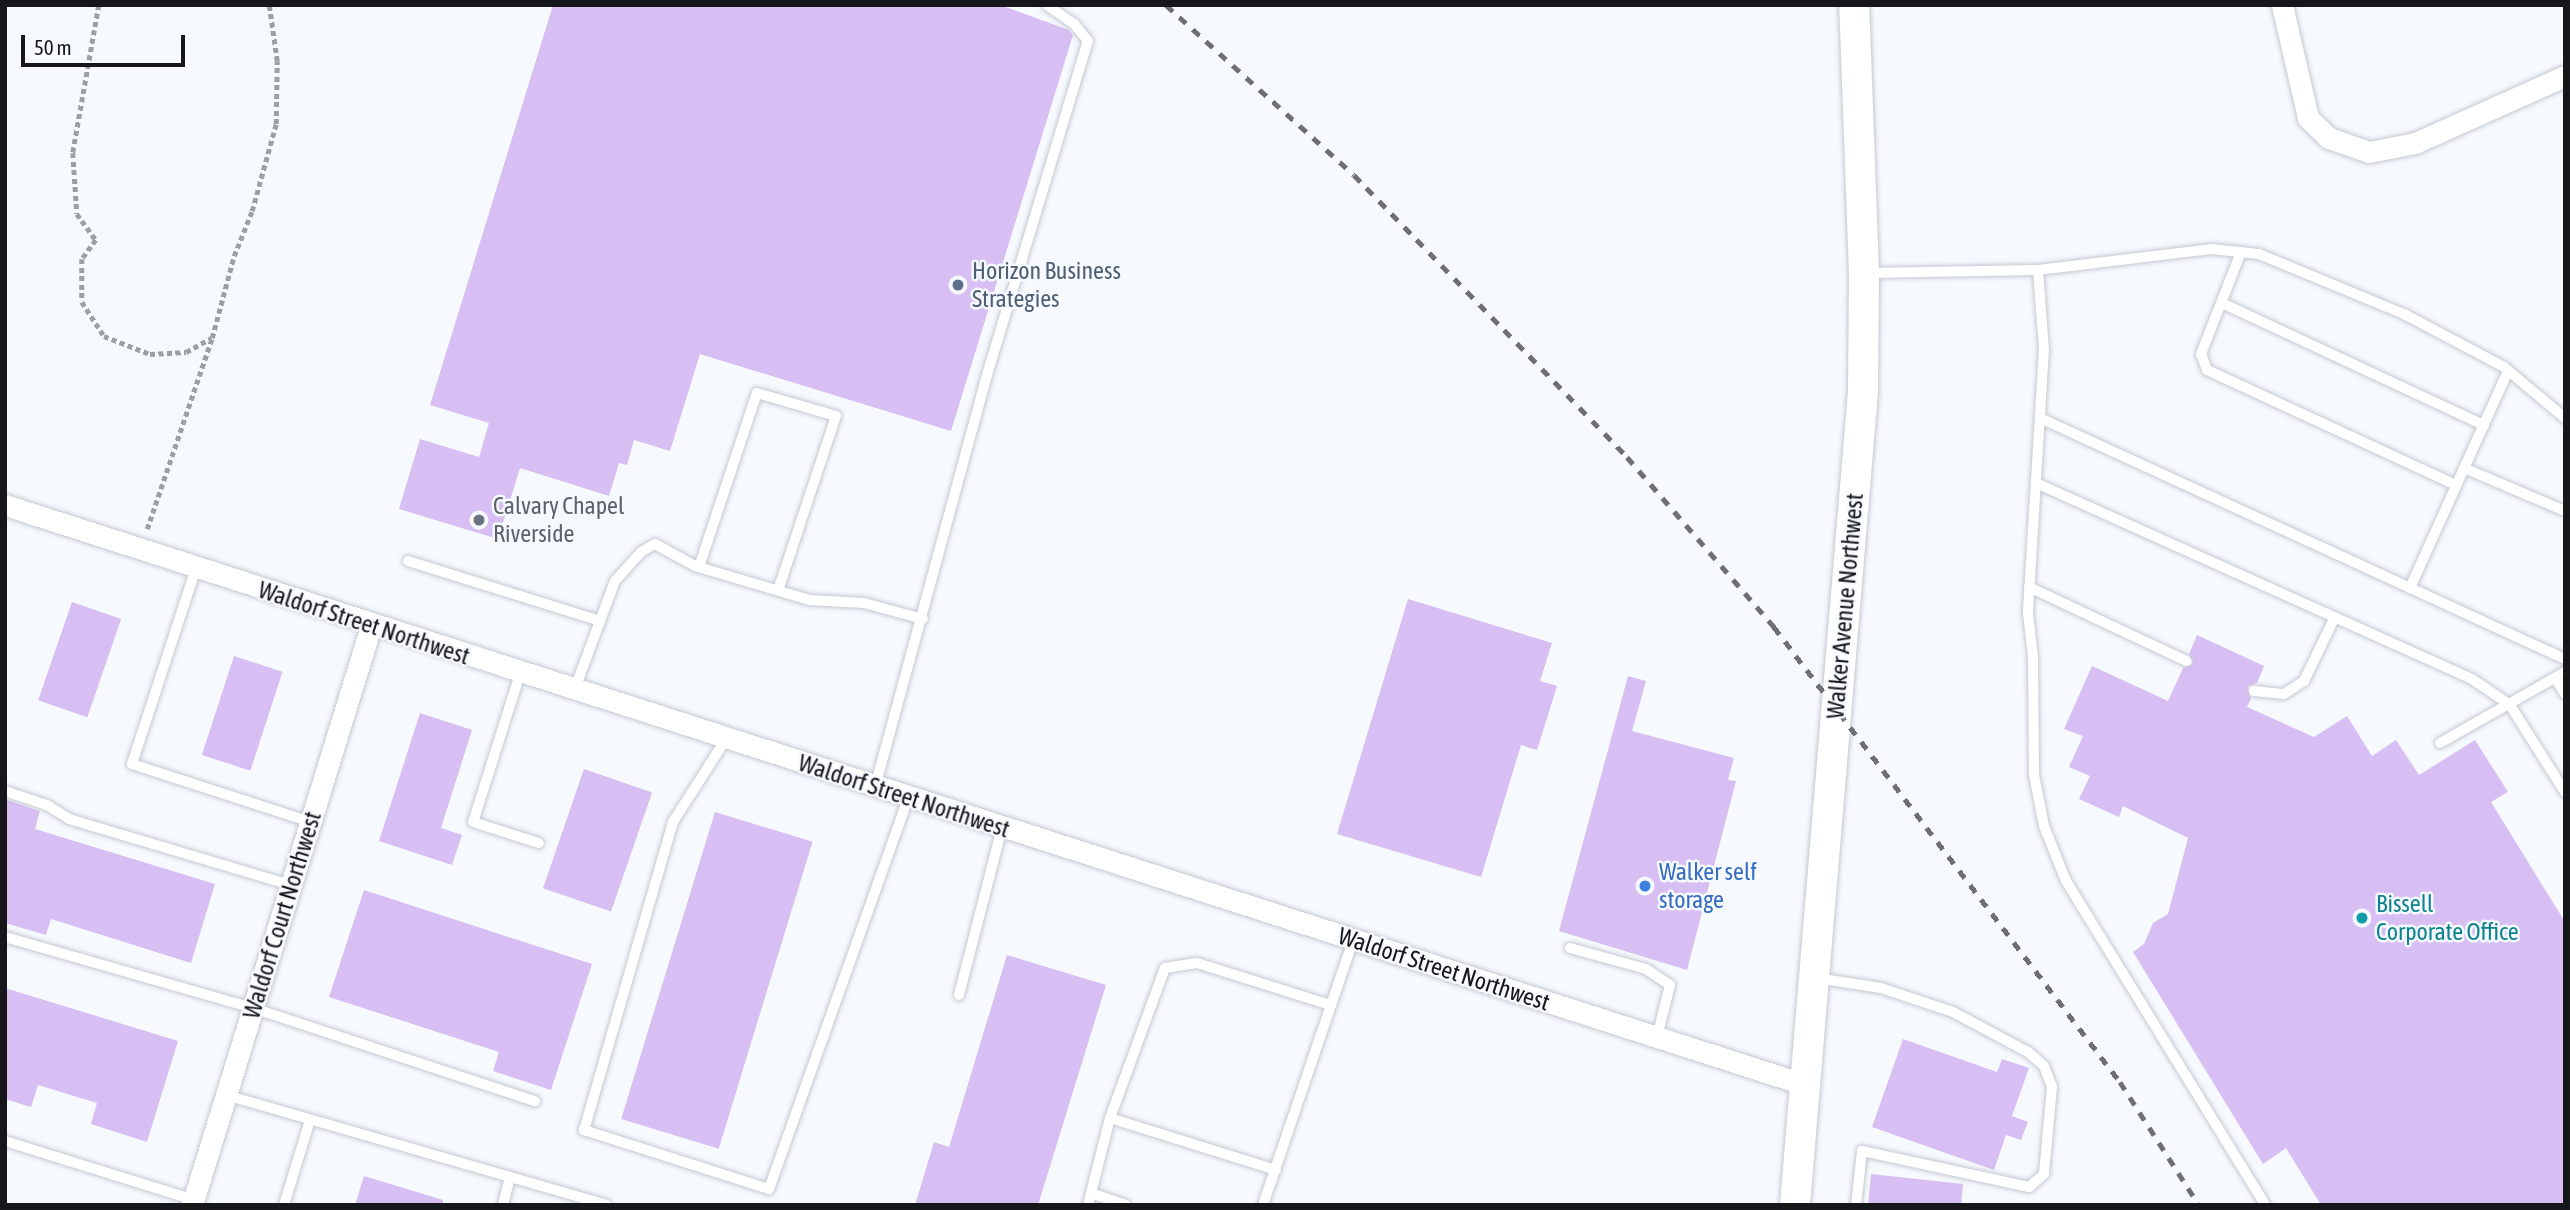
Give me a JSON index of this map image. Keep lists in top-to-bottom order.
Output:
{
  "streets": {
    "main road": ["Walker Avenue Northwest"],
    "street": ["Waldorf Street Northwest", "Waldorf Court Northwest"]
  },
  "crossings": [
    ["Walker Avenue Northwest", "Waldorf Street Northwest"],
    ["Waldorf Street Northwest", "Waldorf Court Northwest"]
  ],
  "places": [
    "Horizon Business Strategies",
    "Calvary Chapel Riverside",
    "Walker self storage",
    "Bissell Corporate Office"
  ],
  "scale_bar": "50 m"
}
